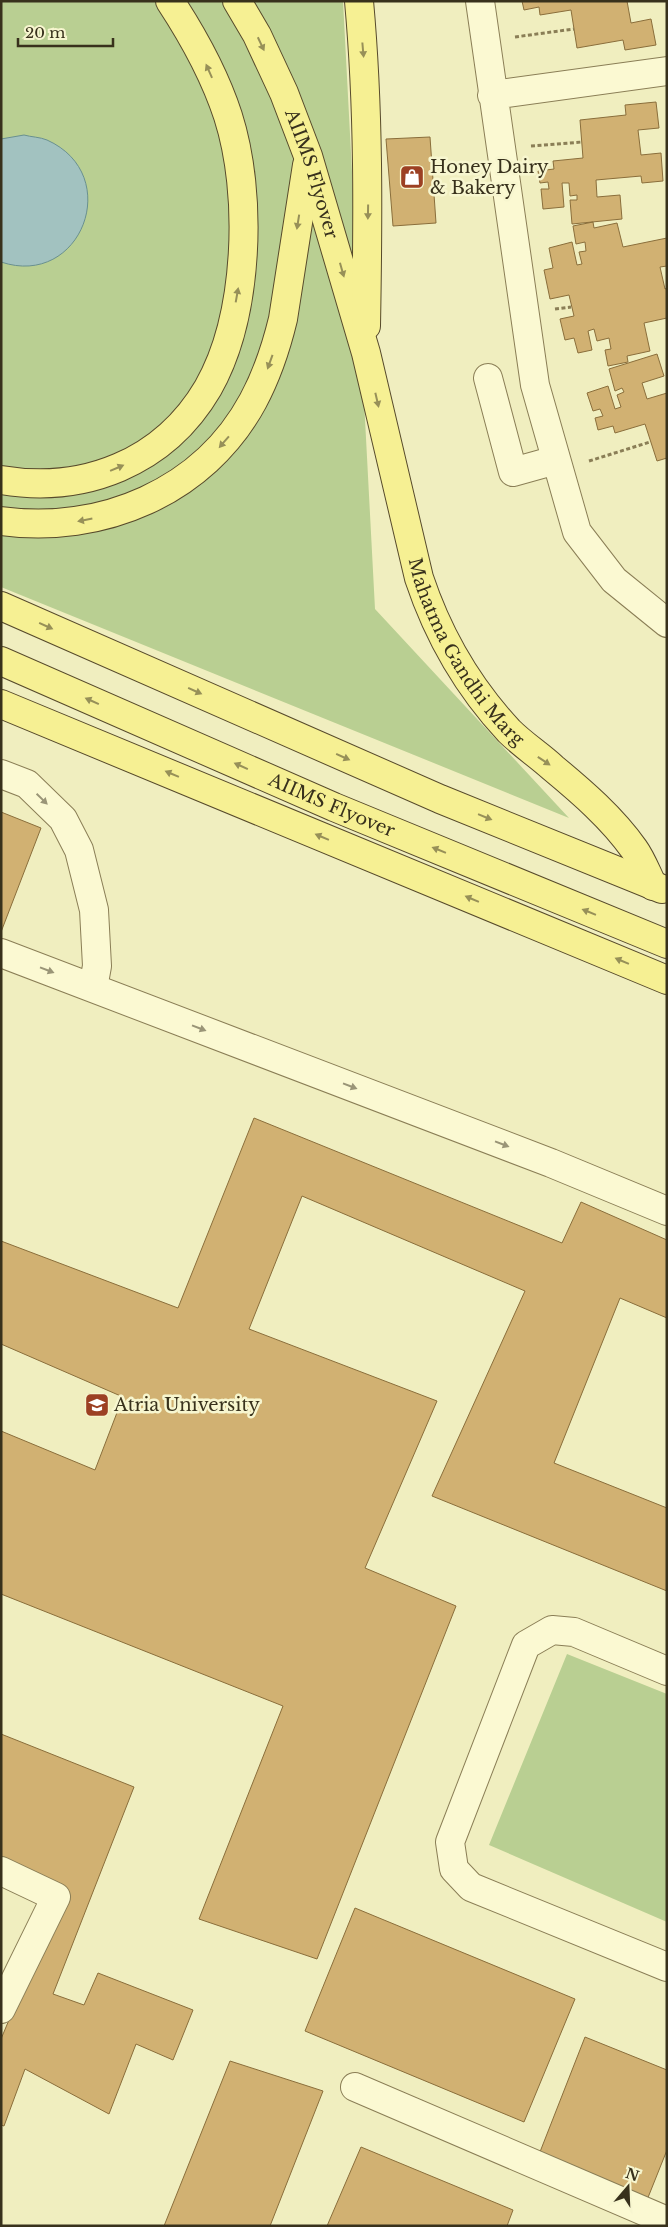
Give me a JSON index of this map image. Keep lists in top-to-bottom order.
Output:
{
  "streets": {
    "main road": ["AIIMS Flyover", "Mahatma Gandhi Marg"]
  },
  "crossings": [
    ["AIIMS Flyover", "Mahatma Gandhi Marg"]
  ],
  "one_way": ["Mahatma Gandhi Marg"],
  "places": {
    "shop": ["Honey Dairy & Bakery"],
    "school or university": ["Atria University"]
  },
  "scale_bar": "20 m",
  "north": "top"
}
